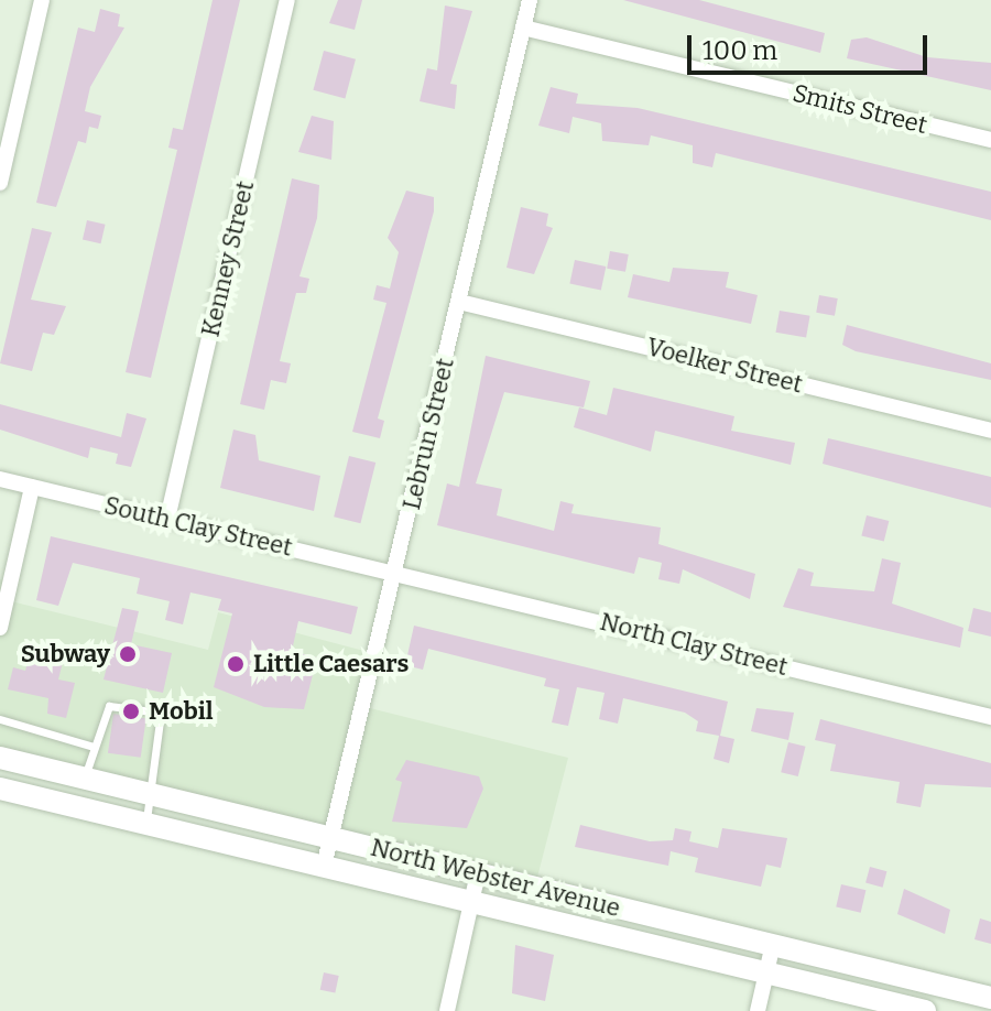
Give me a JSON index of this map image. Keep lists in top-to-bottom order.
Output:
{
  "streets": {
    "main road": ["North Webster Avenue"],
    "street": [
      "Smits Street",
      "Kenney Street",
      "Voelker Street",
      "Lebrun Street",
      "South Clay Street",
      "North Clay Street"
    ]
  },
  "crossings": [
    ["Smits Street", "Lebrun Street"],
    ["Kenney Street", "South Clay Street"],
    ["Voelker Street", "Lebrun Street"],
    ["Lebrun Street", "South Clay Street"],
    ["Lebrun Street", "North Clay Street"],
    ["Lebrun Street", "North Webster Avenue"],
    ["South Clay Street", "North Clay Street"]
  ],
  "places": ["Subway", "Little Caesars", "Mobil"],
  "scale_bar": "100 m"
}
